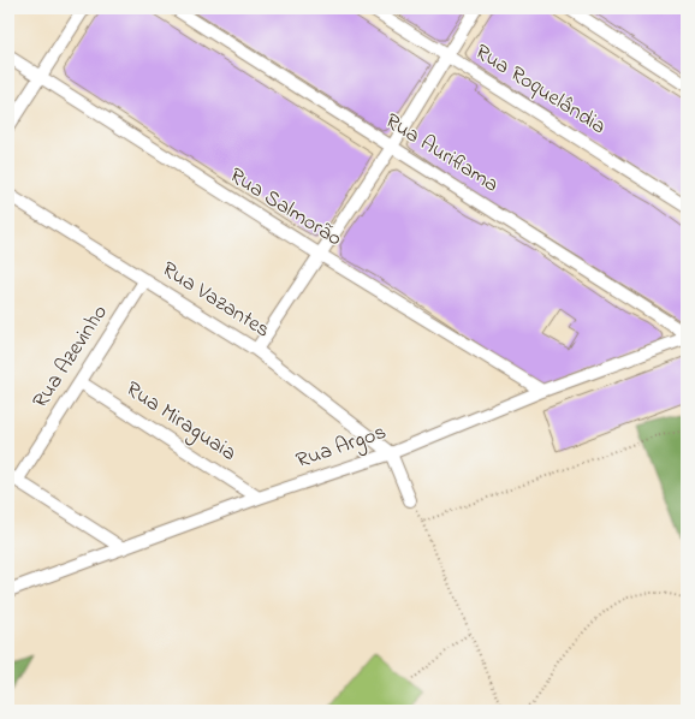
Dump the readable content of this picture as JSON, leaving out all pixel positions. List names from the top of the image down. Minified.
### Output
{"streets":{"street":["Rua Roquelândia","Rua Auriflama","Rua Salmorão","Rua Vazantes","Rua Azevinho","Rua Miraguaia","Rua Argos"]},"crossings":[["Rua Salmorão","Rua Argos"],["Rua Vazantes","Rua Azevinho"],["Rua Vazantes","Rua Argos"],["Rua Azevinho","Rua Miraguaia"],["Rua Miraguaia","Rua Argos"]]}
